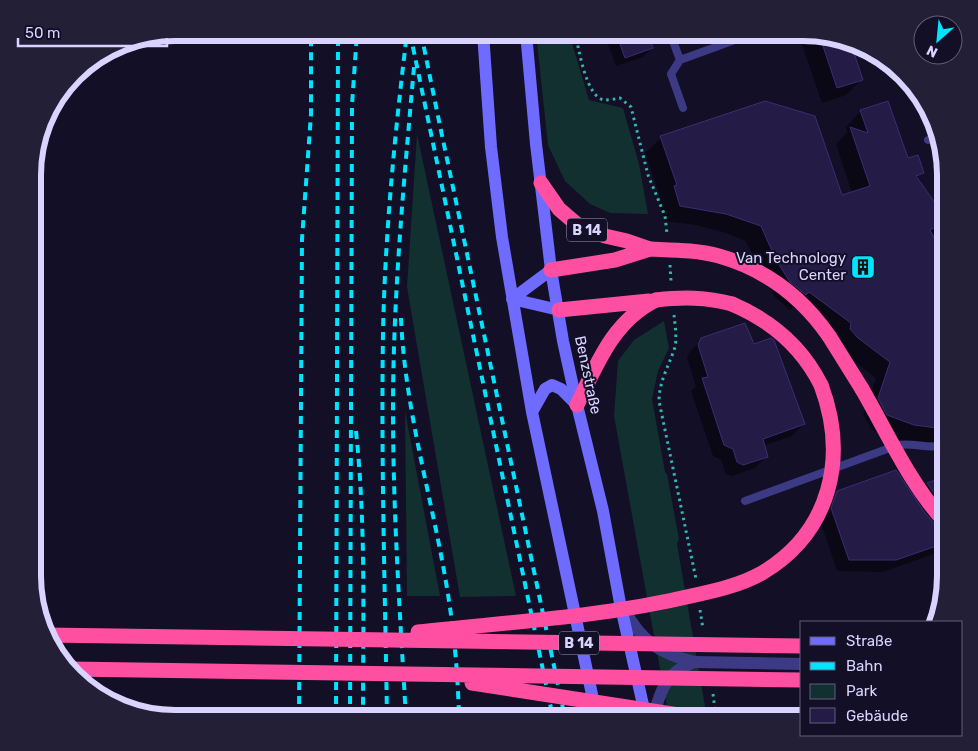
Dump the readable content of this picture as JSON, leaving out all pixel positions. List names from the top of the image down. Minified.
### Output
{"streets":{"highway":["B 14"],"main road":["Benzstraße"]},"crossings":[["B 14","Benzstraße"]],"places":{"building":["Van Technology Center"]},"legend":["Straße","Bahn","Park","Gebäude"],"scale_bar":"50 m","north":"bottom left"}
